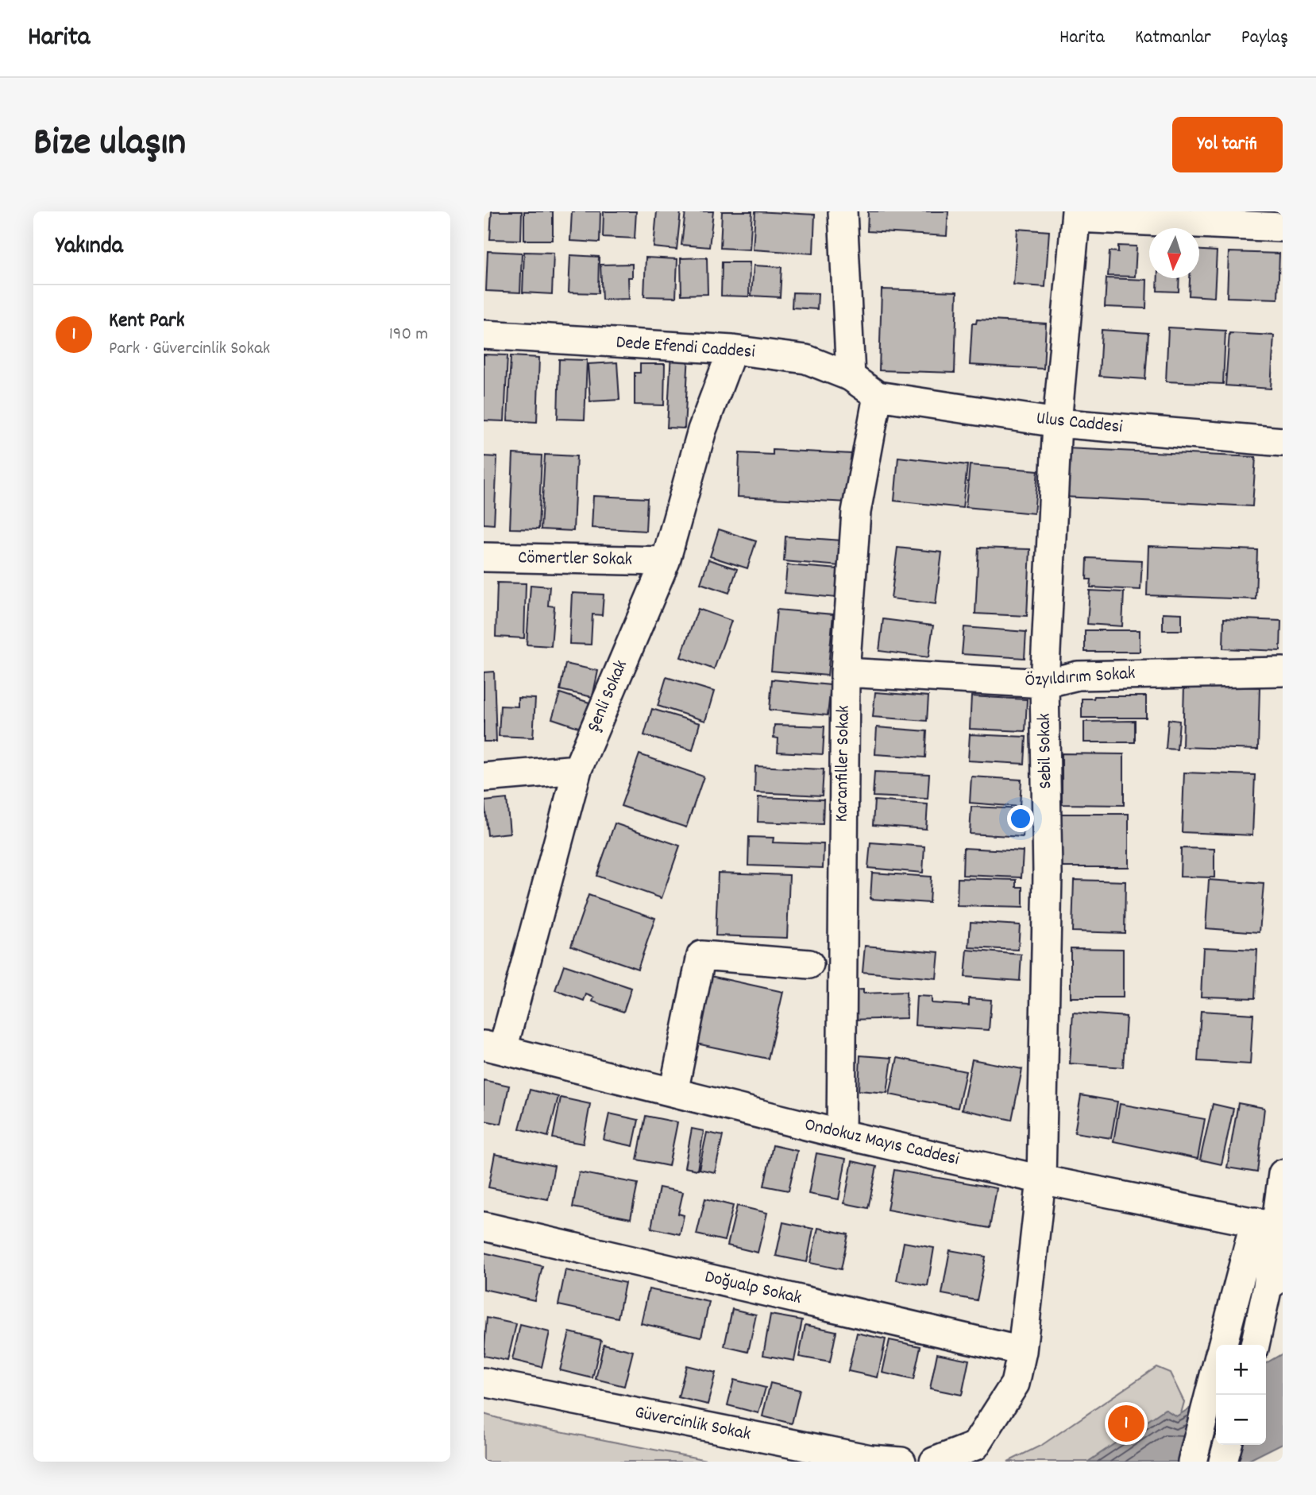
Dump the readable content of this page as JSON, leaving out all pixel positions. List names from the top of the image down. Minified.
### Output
{"streets":{"street":["Dede Efendi Caddesi","Ulus Caddesi","Cömertler Sokak","Özyıldırım Sokak","Şenli Sokak","Sebil Sokak","Karanfiller Sokak","Ondokuz Mayıs Caddesi","Doğualp Sokak","Güvercinlik Sokak"]},"crossings":[["Dede Efendi Caddesi","Ulus Caddesi"],["Dede Efendi Caddesi","Şenli Sokak"],["Dede Efendi Caddesi","Karanfiller Sokak"],["Ulus Caddesi","Sebil Sokak"],["Ulus Caddesi","Karanfiller Sokak"],["Cömertler Sokak","Şenli Sokak"],["Özyıldırım Sokak","Sebil Sokak"],["Özyıldırım Sokak","Karanfiller Sokak"],["Şenli Sokak","Ondokuz Mayıs Caddesi"],["Sebil Sokak","Ondokuz Mayıs Caddesi"],["Sebil Sokak","Doğualp Sokak"],["Karanfiller Sokak","Ondokuz Mayıs Caddesi"]],"north":"bottom","page":{"header":"Harita","nav":["Harita","Katmanlar","Paylaş"],"title":"Bize ulaşın","buttons":"Yol tarifi","heading":"Yakında","list":[{"mark":"1","name":"Kent Park","note":"Park · Güvercinlik Sokak","value":"190 m"}],"map_buttons":["+","−"],"pins":"1"}}
